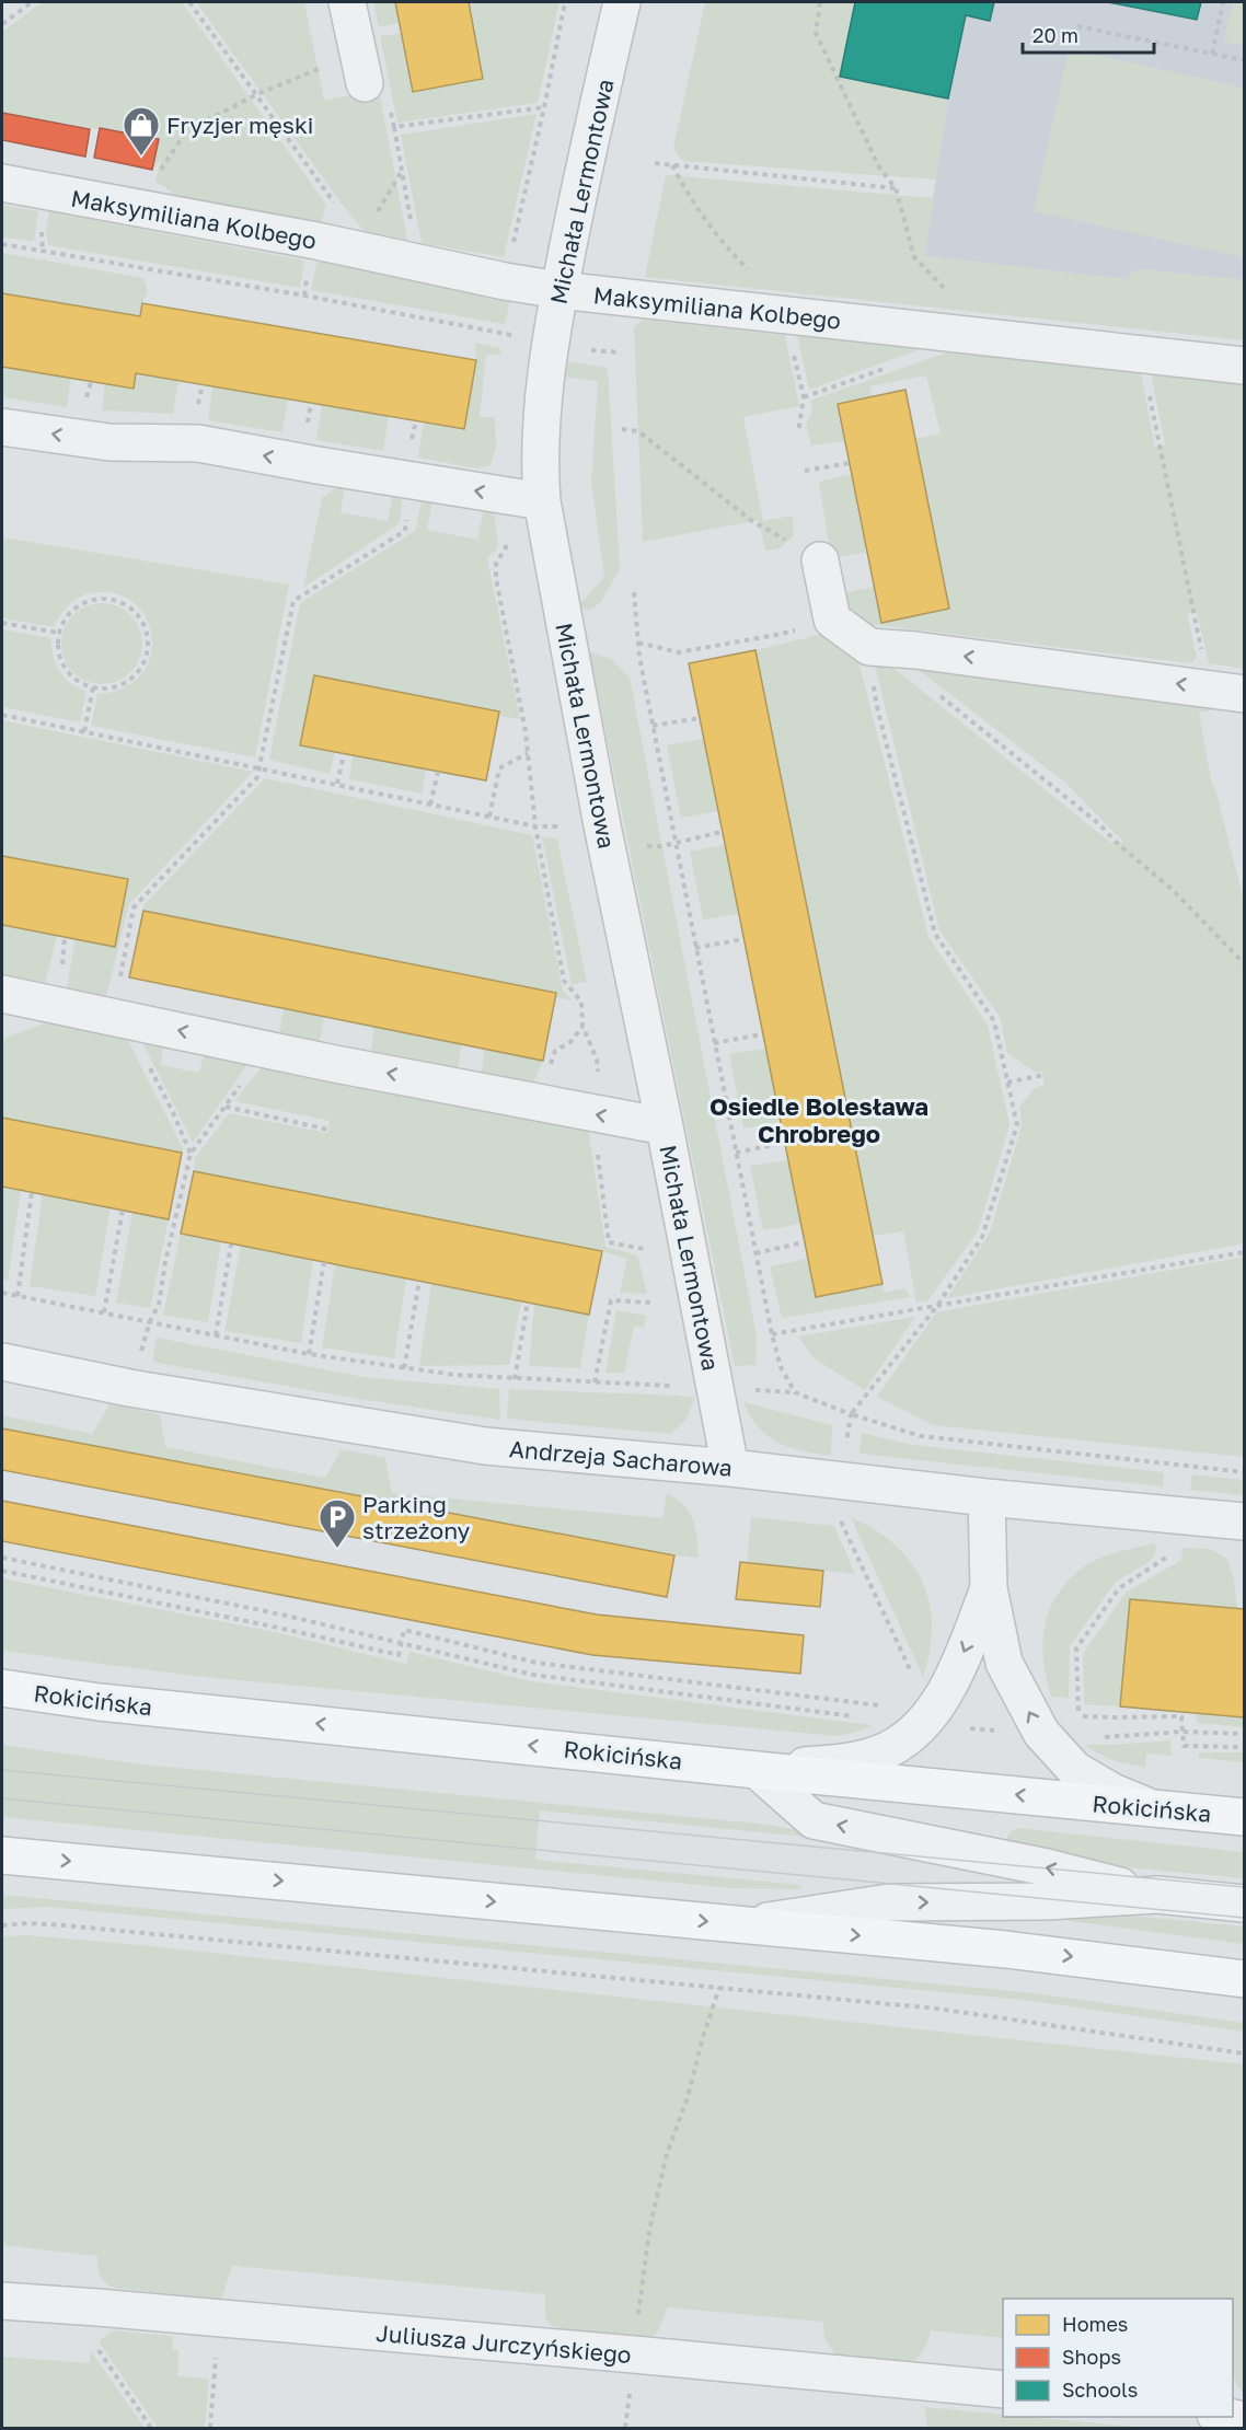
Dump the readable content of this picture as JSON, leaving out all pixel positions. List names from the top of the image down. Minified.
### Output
{"streets":{"main road":["Rokicińska"],"street":["Michała Lermontowa","Maksymiliana Kolbego","Andrzeja Sacharowa","Juliusza Jurczyńskiego"]},"crossings":[["Michała Lermontowa","Maksymiliana Kolbego"],["Michała Lermontowa","Andrzeja Sacharowa"]],"districts":["Osiedle Bolesława Chrobrego"],"places":{"shop":["Fryzjer męski"],"parking":["Parking strzeżony"]},"legend":["Homes","Shops","Schools"],"scale_bar":"20 m"}
